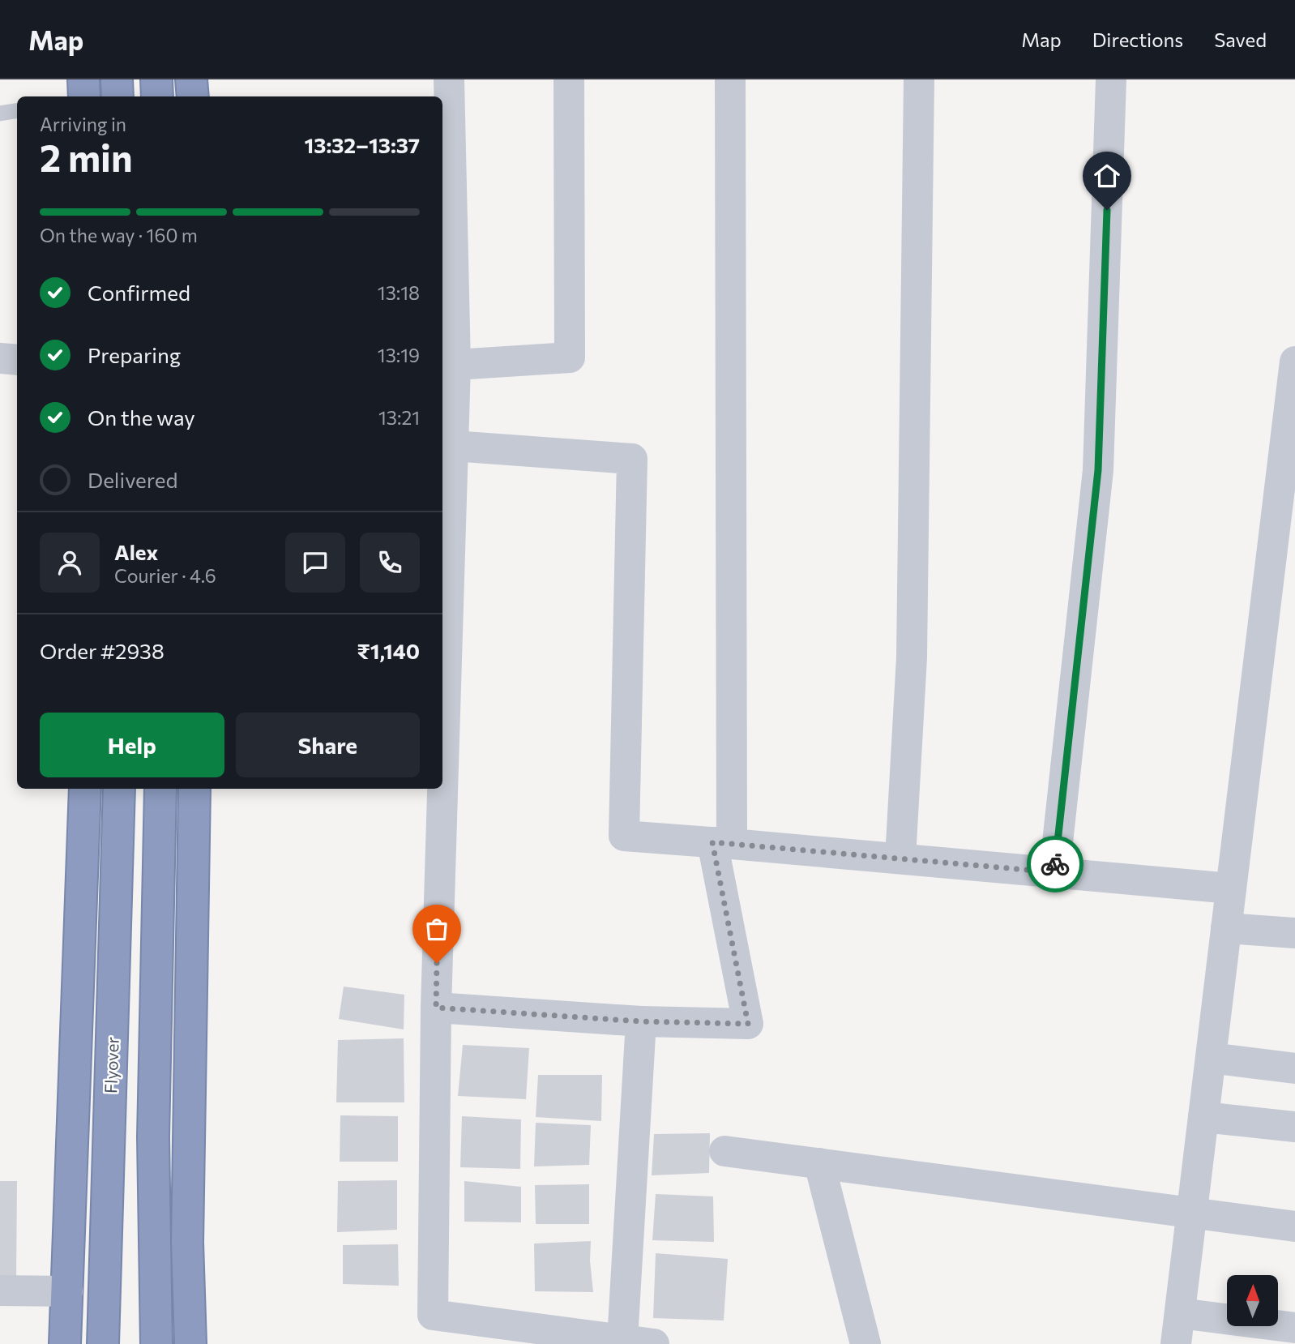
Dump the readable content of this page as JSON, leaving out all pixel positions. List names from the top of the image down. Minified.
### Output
{"streets":{"highway":["Flyover"]},"north":"top","page":{"header":"Map","nav":["Map","Directions","Saved"],"heading":["2 min","Arriving in","13:32–13:37"],"panel":["Alex","Courier · 4.6","Order #2938","₹1,140"],"bar":"On the way · 160 m","list":[["Confirmed","13:18"],["Preparing","13:19"],["On the way","13:21"],"Delivered"],"buttons":["Help","Share"]}}
